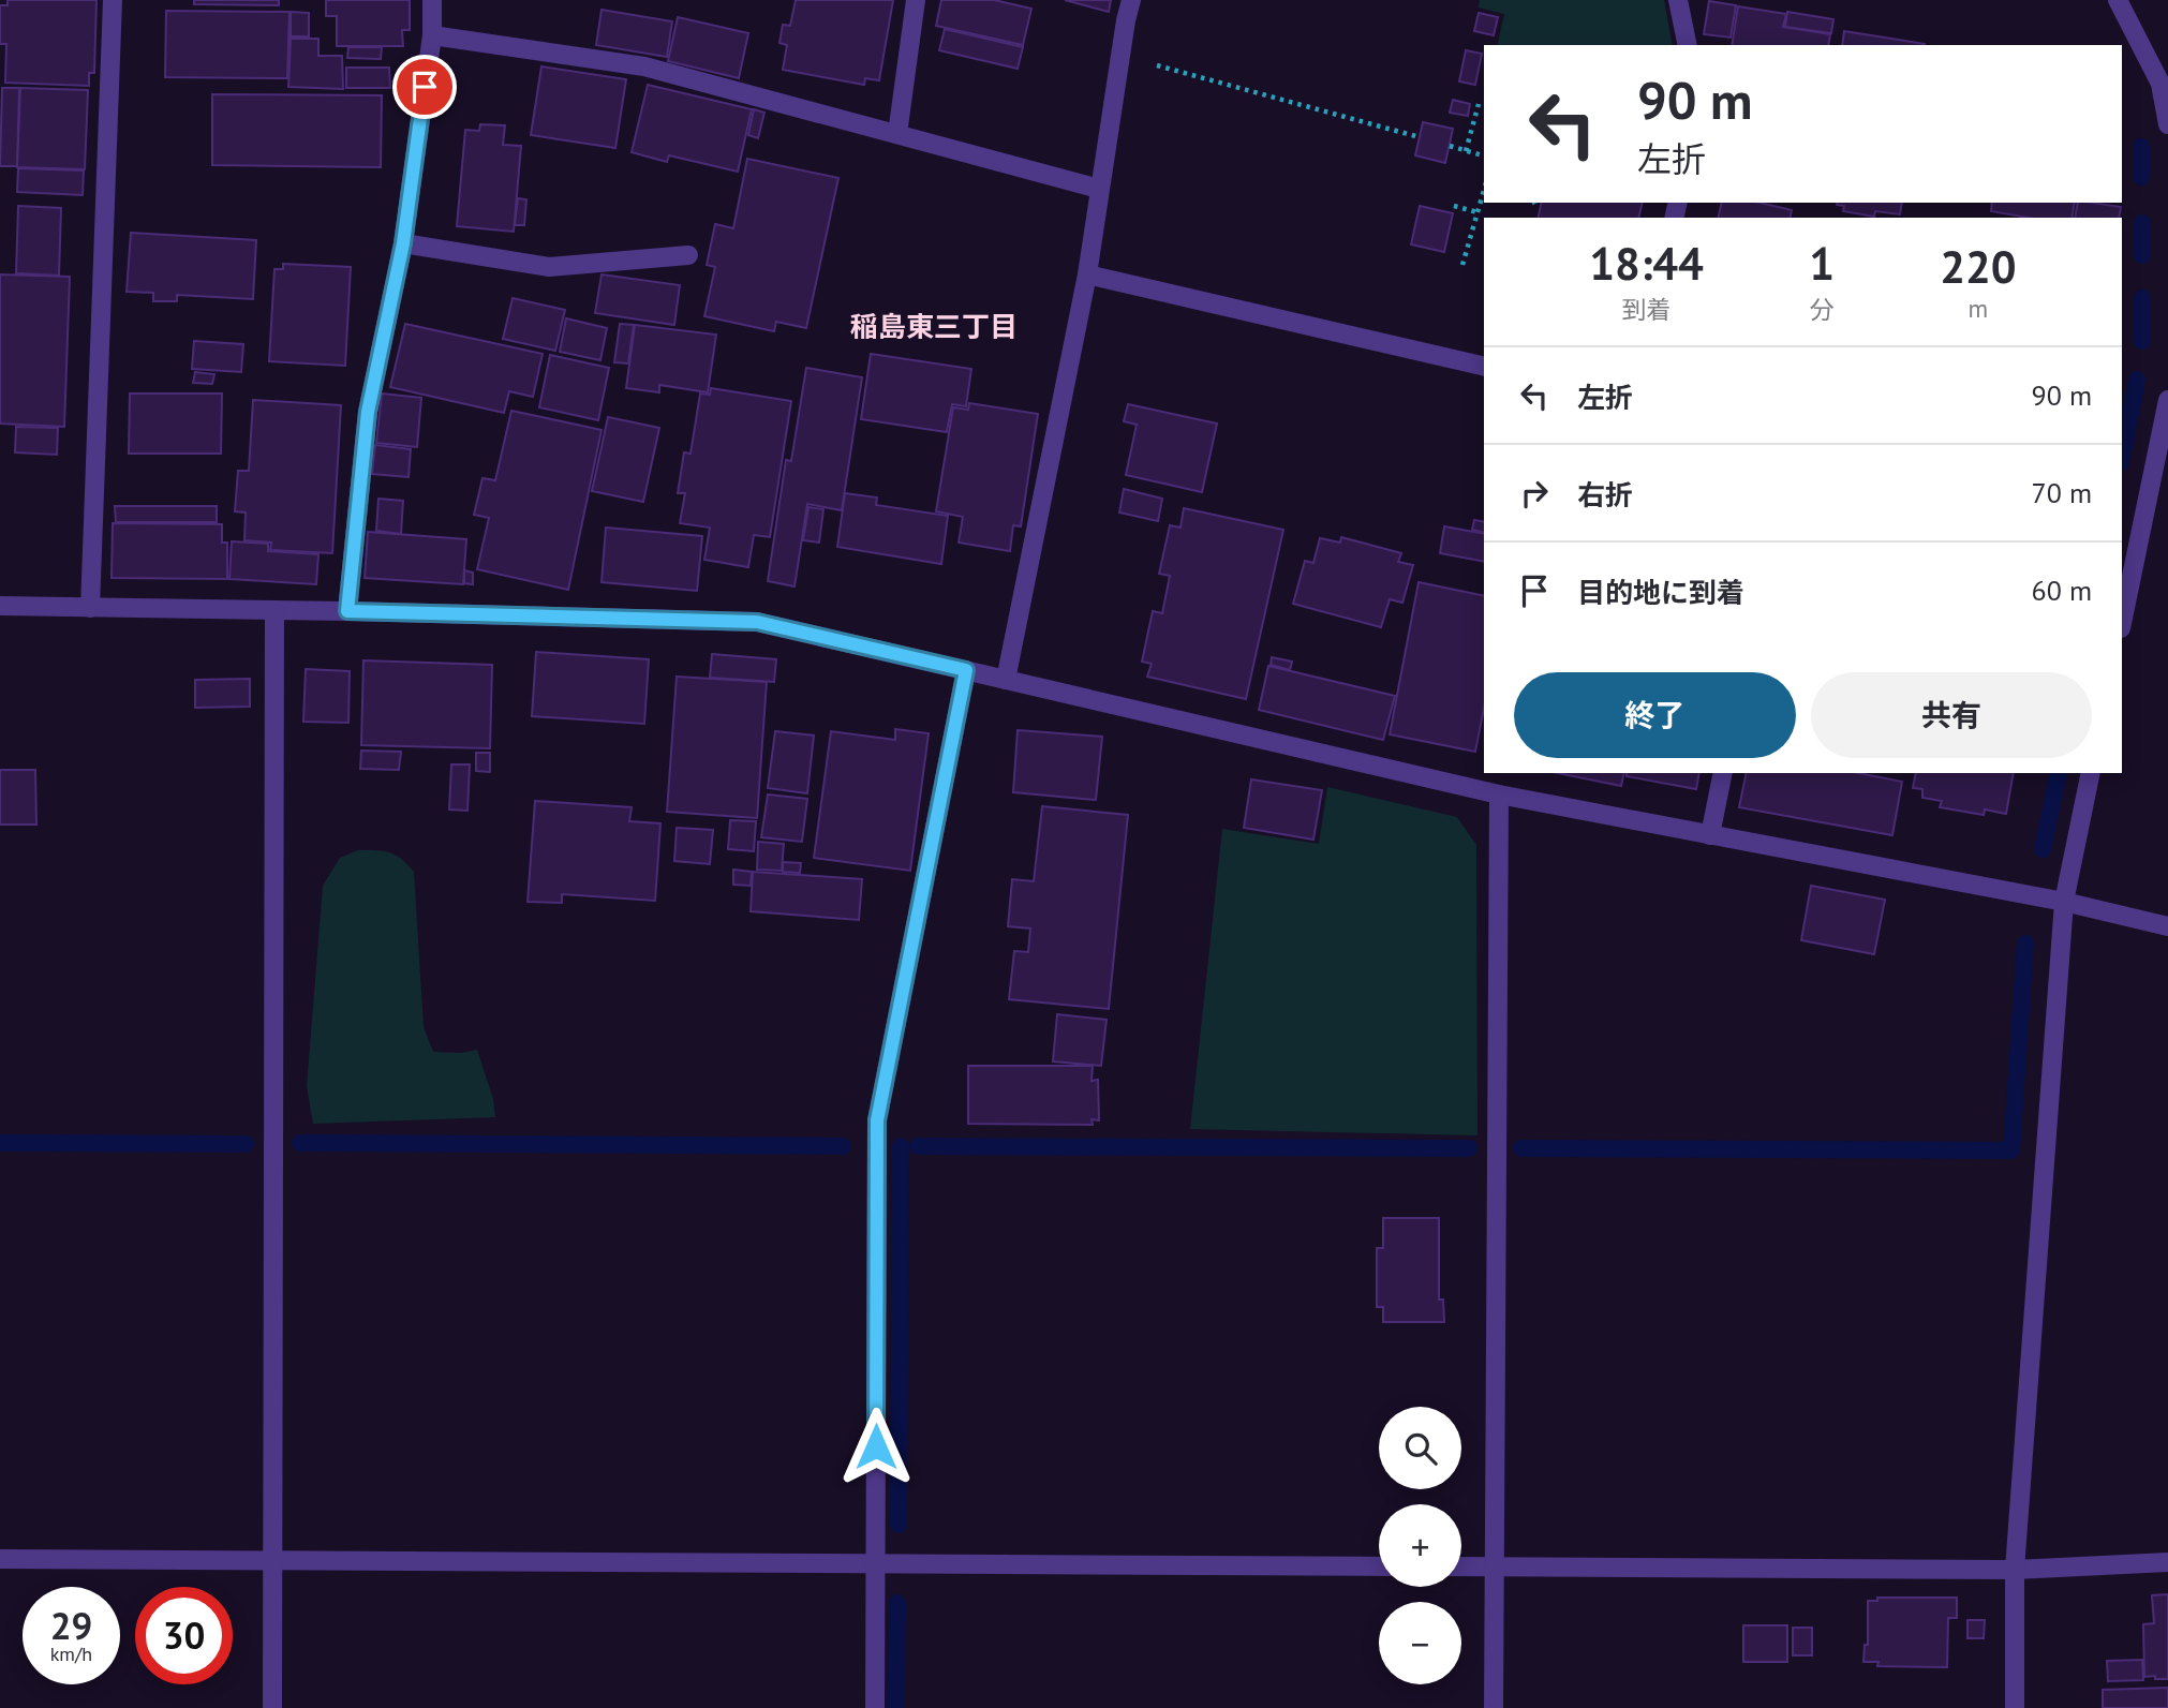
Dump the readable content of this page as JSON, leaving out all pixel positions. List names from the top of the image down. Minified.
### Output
{"districts":["稲島東三丁目"],"page":{"turn":["90 m","左折"],"eta":["18:44","到着","1","分","220","m"],"list":[{"name":"左折","value":"90 m"},{"name":"右折","value":"70 m"},{"name":"目的地に到着","value":"60 m"}],"buttons":["終了","共有"],"map_buttons":["+","−"],"speed":"29 km/h","limit":"30"}}
